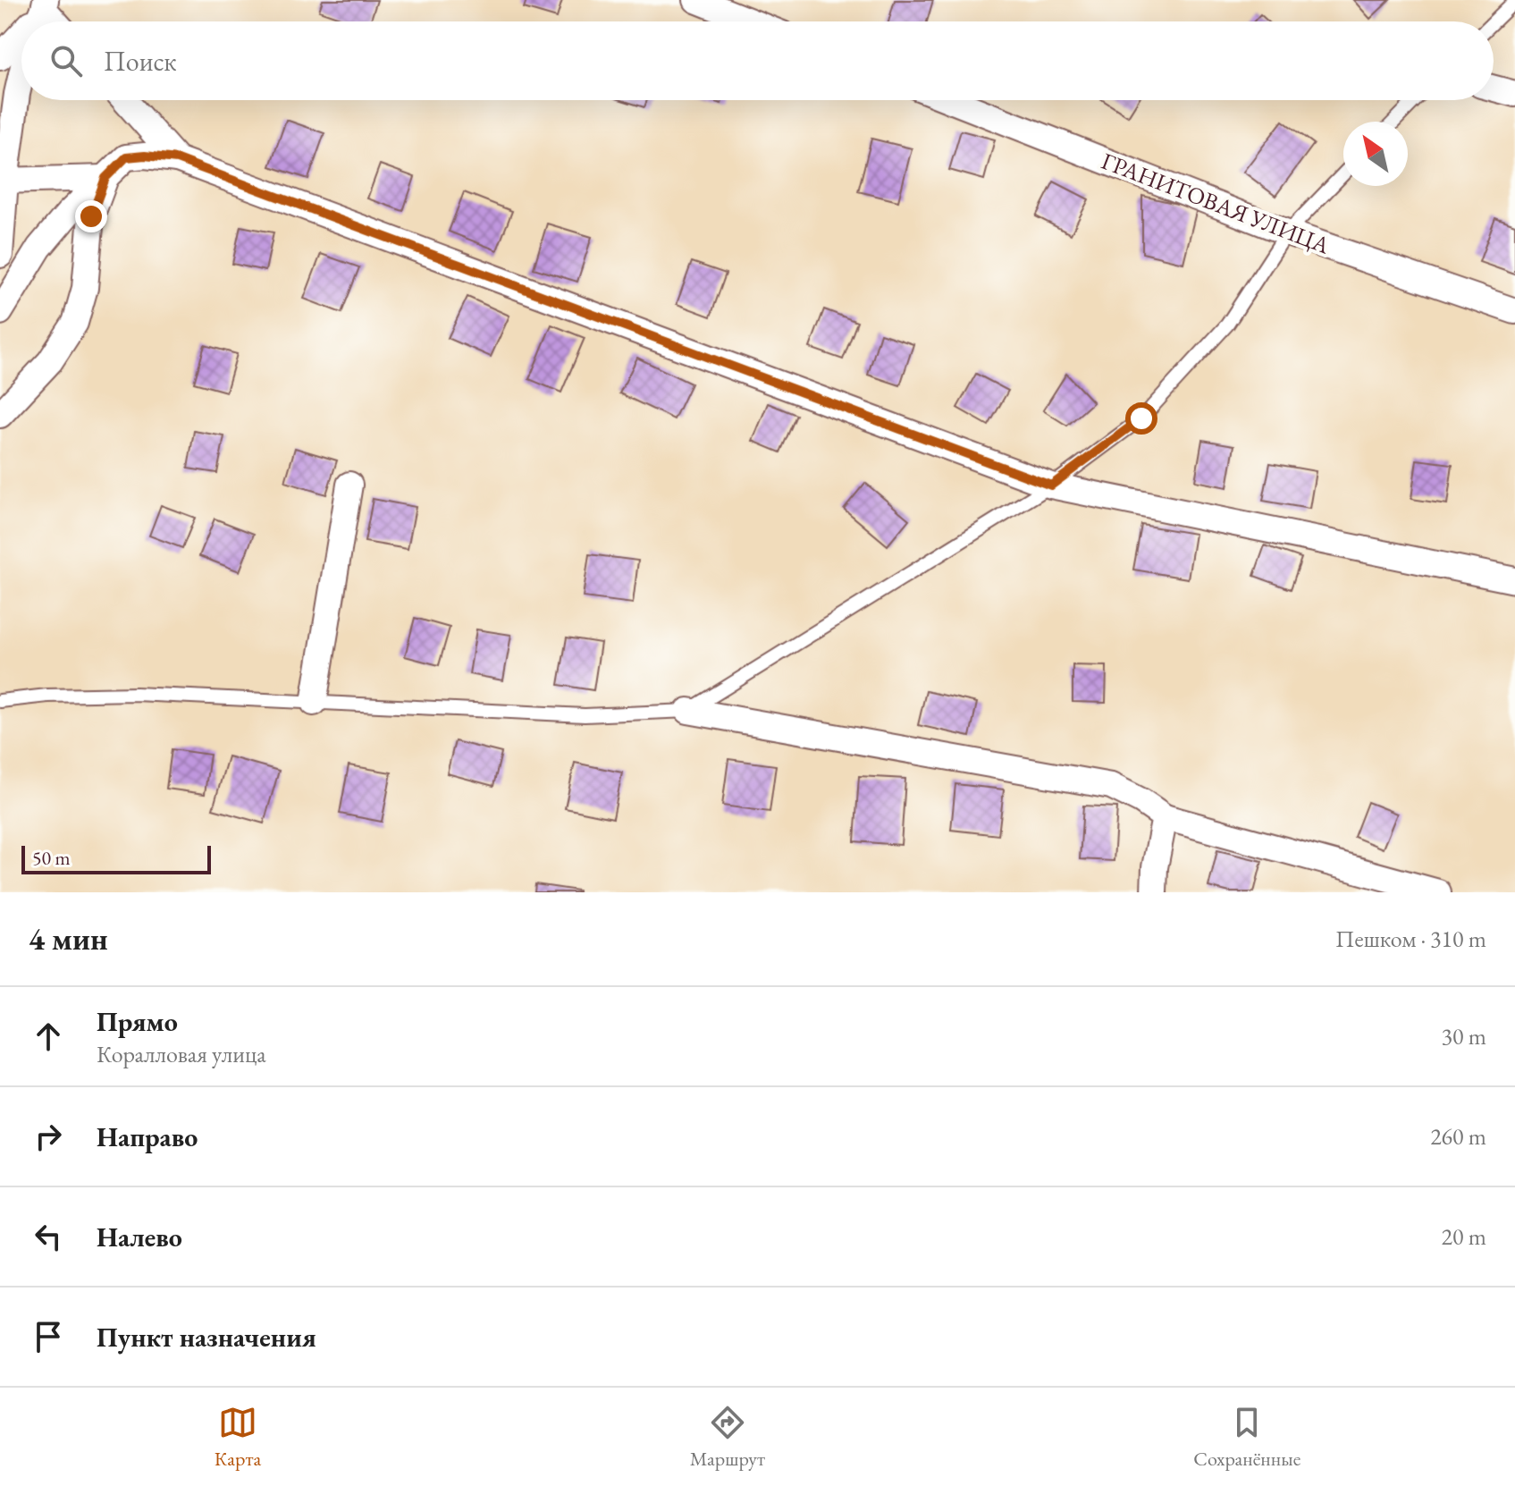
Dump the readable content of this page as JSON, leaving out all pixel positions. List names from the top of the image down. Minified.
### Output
{"streets":{"street":["ГРАНИТОВАЯ УЛИЦА"]},"scale_bar":"50 m","north":"top left","page":{"search":"Поиск","scale":"50 m","heading":["4 мин","Пешком · 310 m"],"list":[["Прямо","Коралловая улица","30 m"],["Направо","260 m"],["Налево","20 m"],"Пункт назначения"],"nav":["Карта","Маршрут","Сохранённые"]}}
